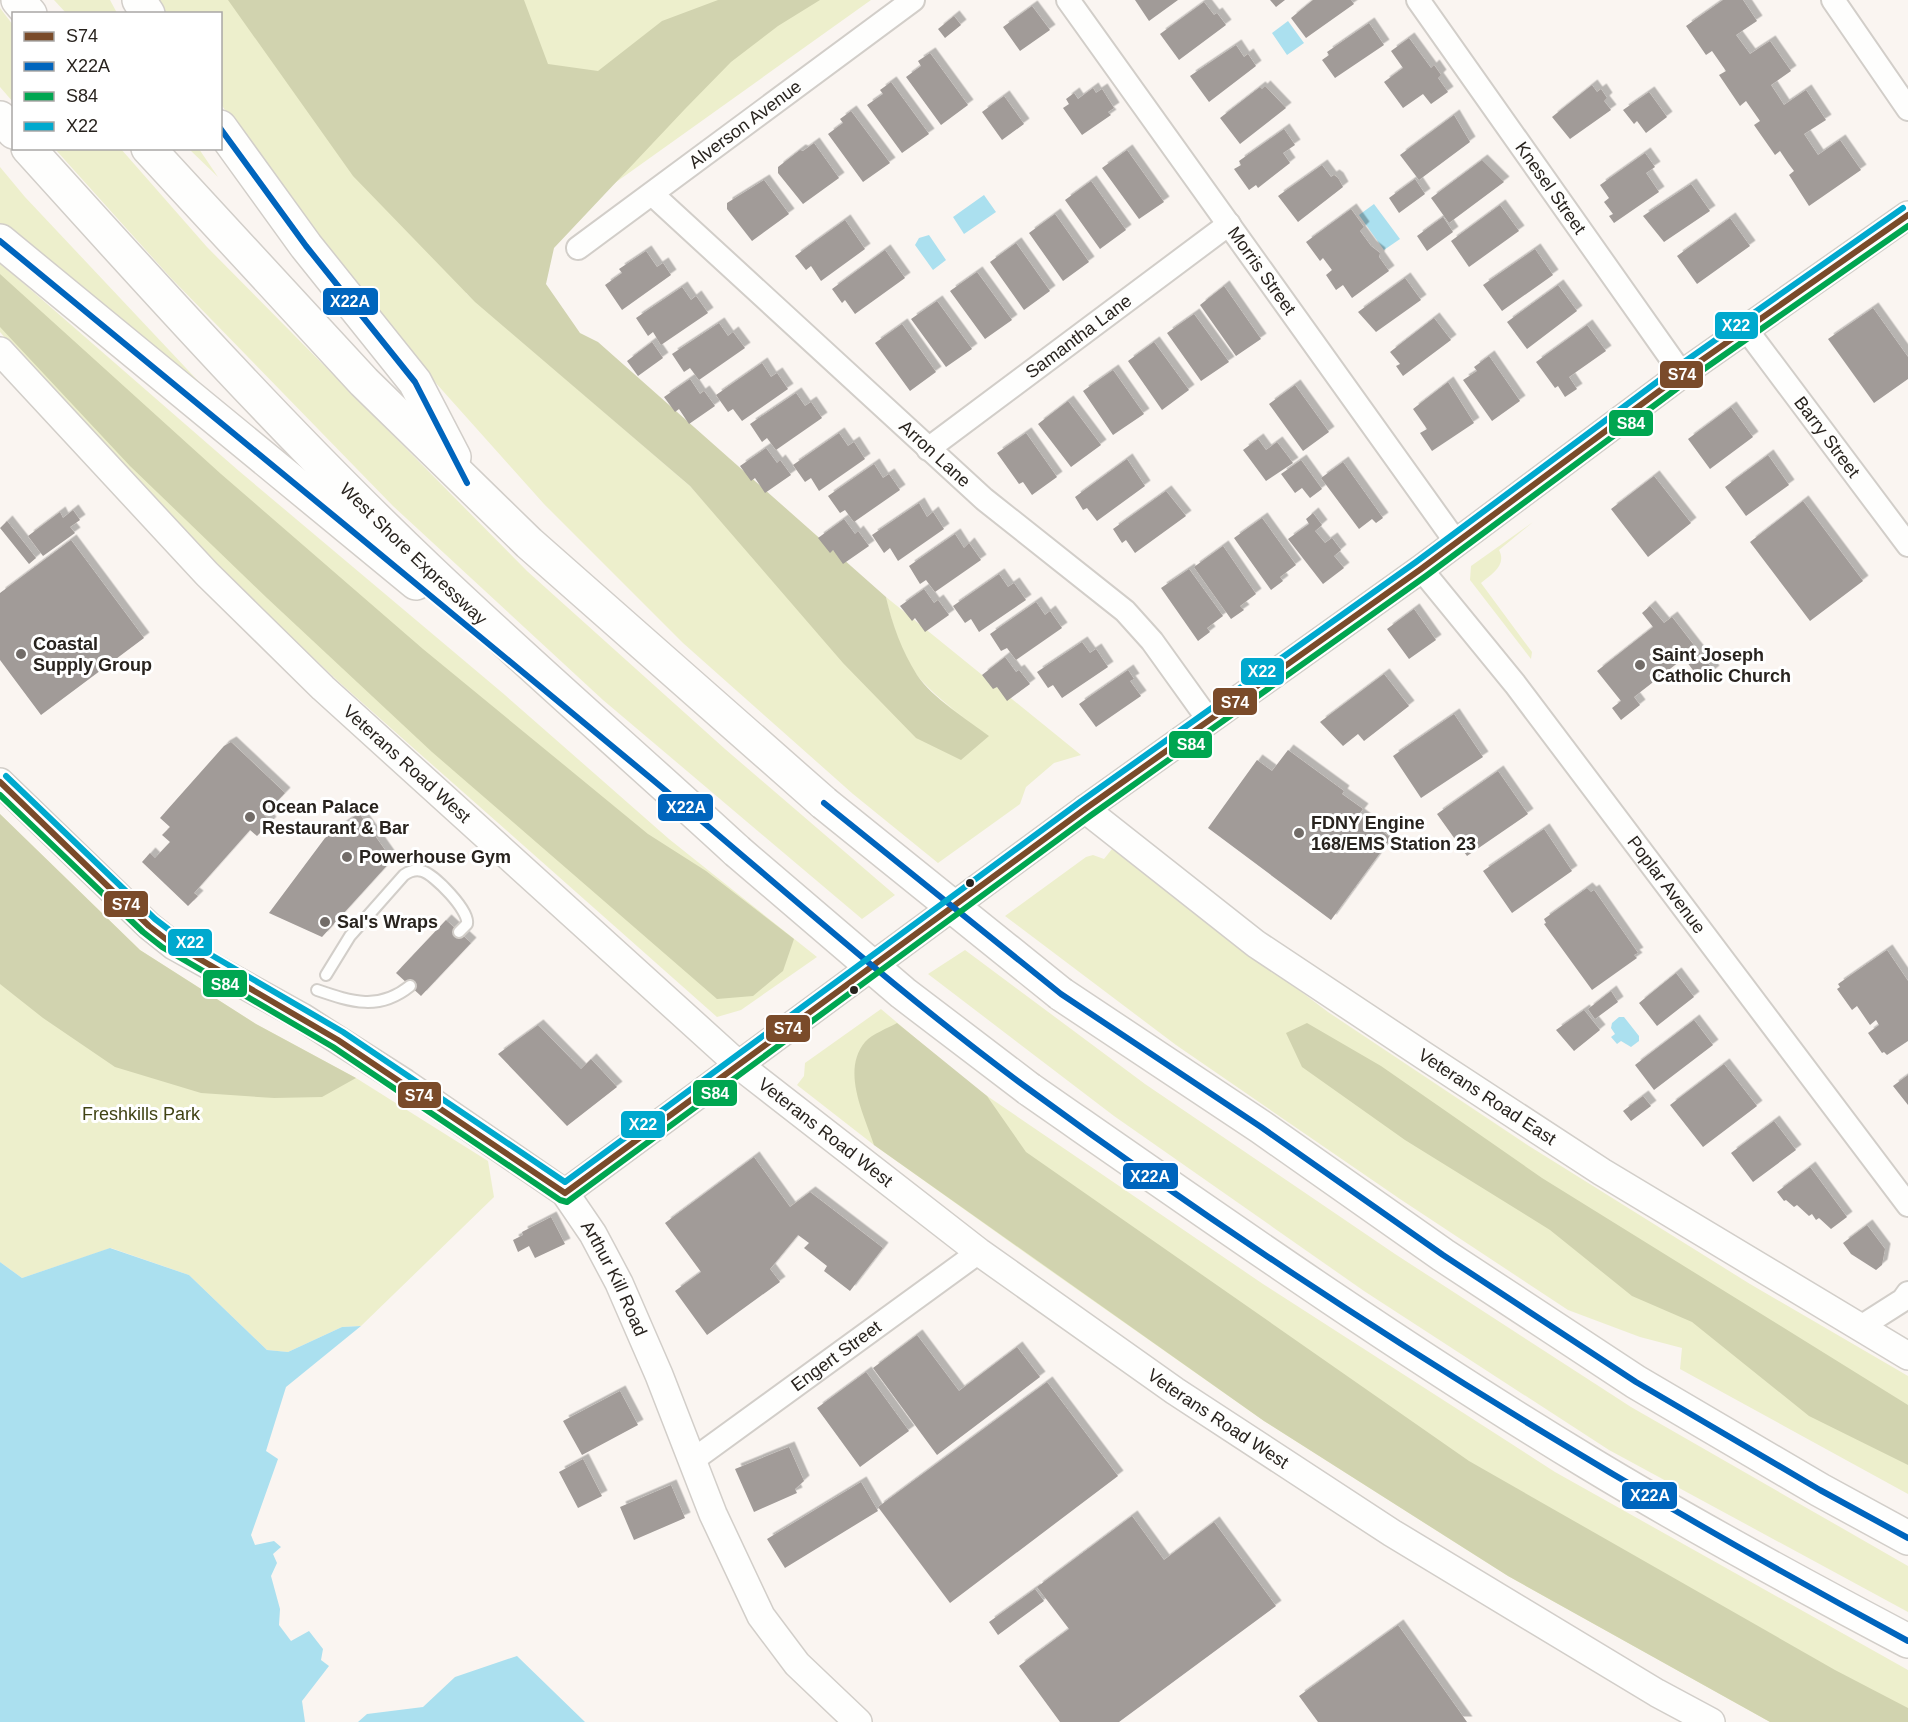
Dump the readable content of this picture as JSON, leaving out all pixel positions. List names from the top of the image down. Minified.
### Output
{"streets":{"highway":["West Shore Expressway"],"street":["Alverson Avenue","Knesel Street","Morris Street","Samantha Lane","Barry Street","Arron Lane","Veterans Road West","Poplar Avenue","Veterans Road East","Arthur Kill Road","Engert Street"]},"crossings":[["Alverson Avenue","Arron Lane"],["Morris Street","Samantha Lane"],["Samantha Lane","Arron Lane"],["Veterans Road West","Engert Street"],["Arthur Kill Road","Engert Street"]],"parks":["Freshkills Park"],"places":["Coastal Supply Group","Saint Joseph Catholic Church","Ocean Palace Restaurant & Bar","FDNY Engine 168/EMS Station 23","Powerhouse Gym","Sal's Wraps"],"lines":["transit line X22A","transit line X22","transit line S74","transit line S84"],"legend":["S74","X22A","S84","X22"]}
